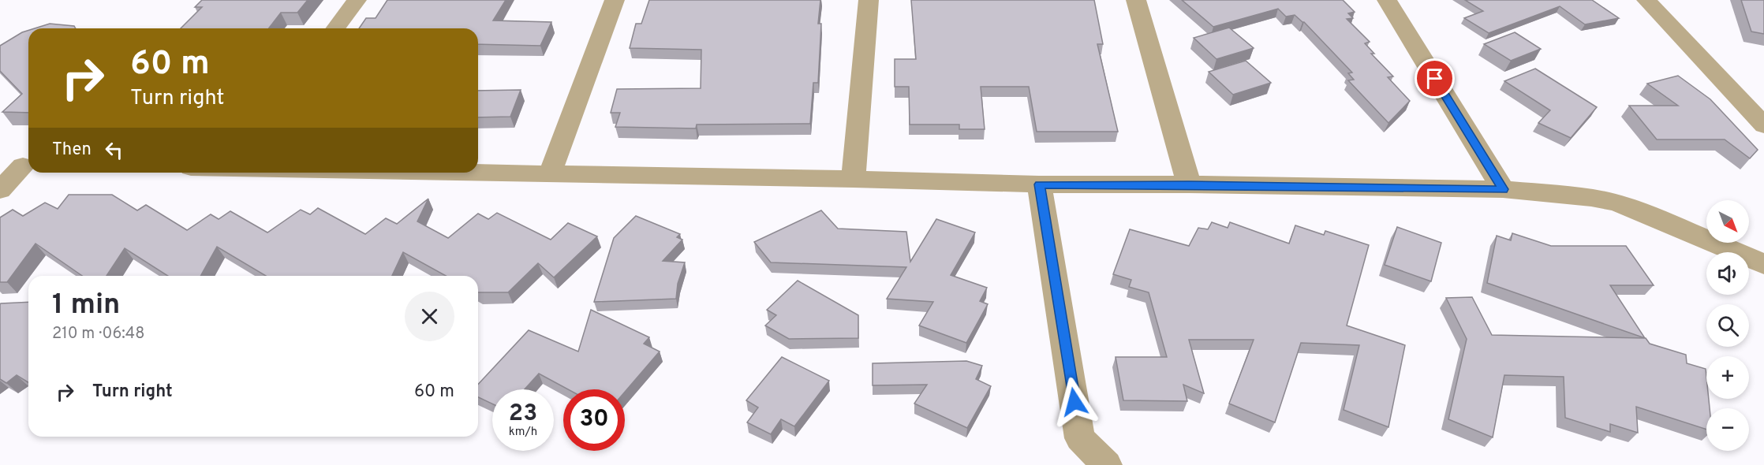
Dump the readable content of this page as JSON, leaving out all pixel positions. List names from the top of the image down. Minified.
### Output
{"north":"bottom right","page":{"turn":["60 m","Turn right"],"then":"Then","map_buttons":["+","−"],"heading":["1 min","210 m · 06:48"],"list":[{"name":"Turn right","value":"60 m"}],"speed":"23 km/h","limit":"30"}}
